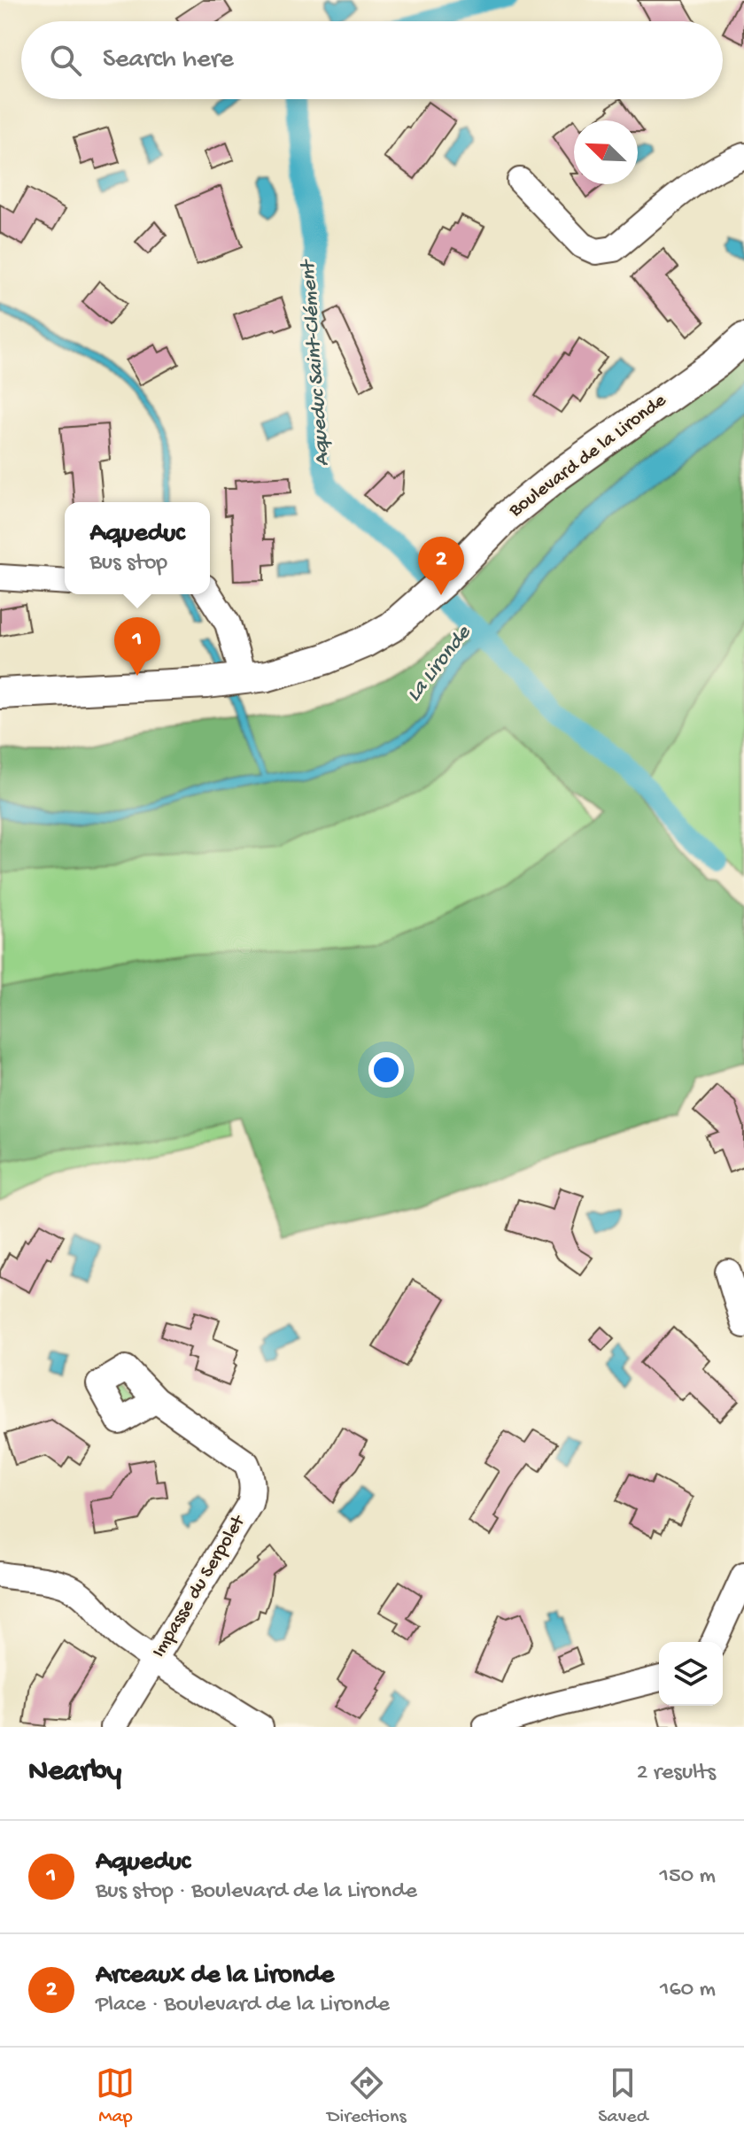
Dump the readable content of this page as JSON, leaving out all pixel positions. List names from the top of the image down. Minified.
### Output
{"streets":{"street":["Boulevard de la Lironde","Impasse du Serpolet"]},"water":["Aqueduc Saint-Clément","La Lironde"],"north":"top left","page":{"search":"Search here","popup":["Aqueduc","Bus stop"],"pins":["2","1"],"heading":["Nearby","2 results"],"list":[{"mark":"1","name":"Aqueduc","note":"Bus stop · Boulevard de la Lironde","value":"150 m"},{"mark":"2","name":"Arceaux de la Lironde","note":"Place · Boulevard de la Lironde","value":"160 m"}],"nav":["Map","Directions","Saved"]}}
